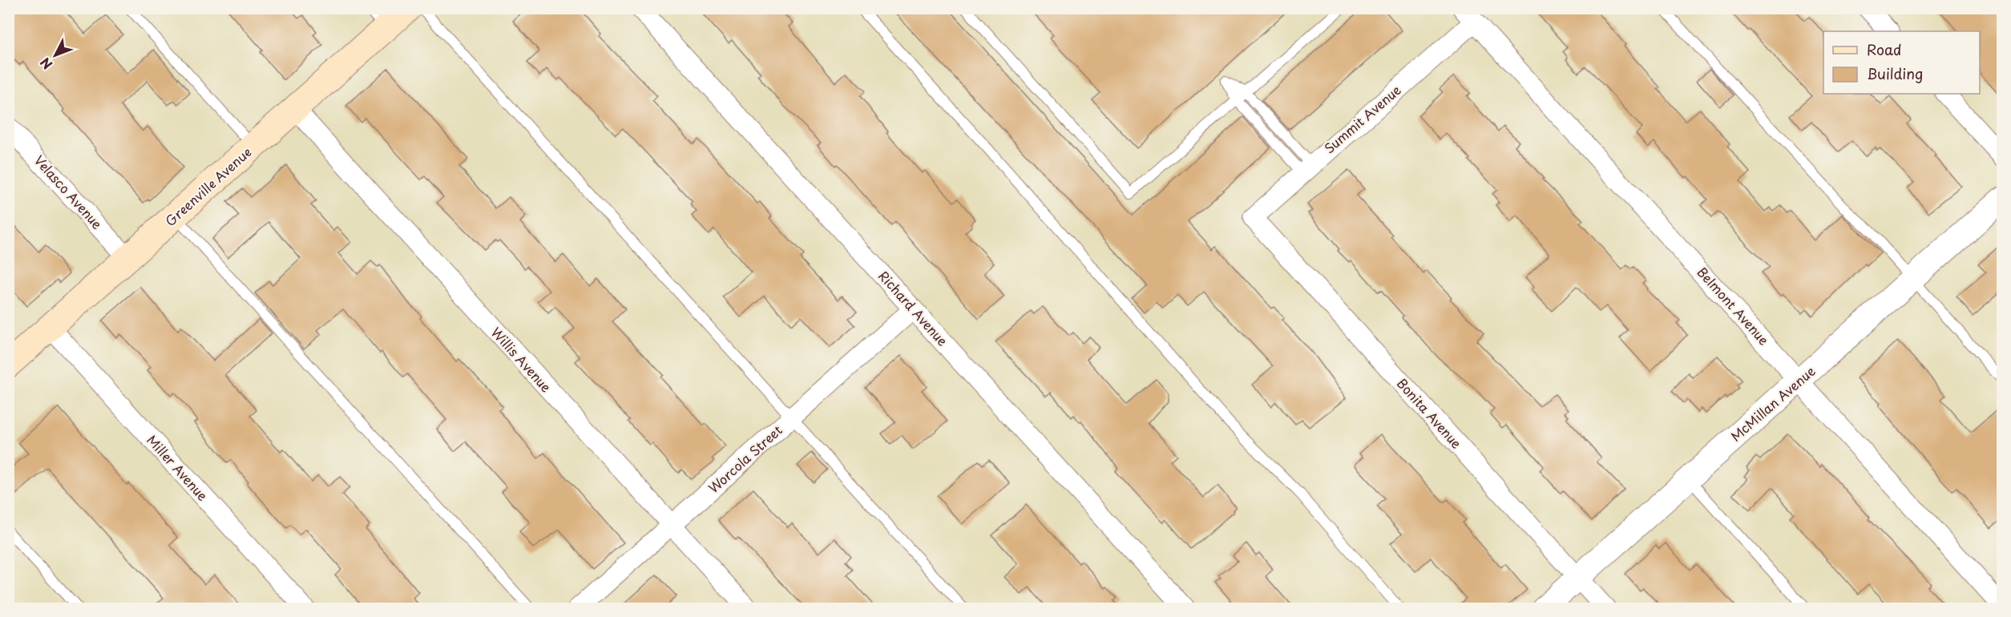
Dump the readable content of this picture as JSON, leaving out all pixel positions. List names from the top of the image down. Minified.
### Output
{"streets":{"main road":["Greenville Avenue"],"street":["Summit Avenue","Velasco Avenue","Belmont Avenue","Richard Avenue","Willis Avenue","McMillan Avenue","Bonita Avenue","Worcola Street","Miller Avenue"]},"crossings":[["Summit Avenue","Belmont Avenue"],["Summit Avenue","Bonita Avenue"],["Greenville Avenue","Velasco Avenue"],["Greenville Avenue","Willis Avenue"],["Greenville Avenue","Miller Avenue"],["Belmont Avenue","McMillan Avenue"],["Richard Avenue","Worcola Street"],["Willis Avenue","Worcola Street"],["McMillan Avenue","Bonita Avenue"]],"legend":["Road","Building"],"north":"bottom left"}
